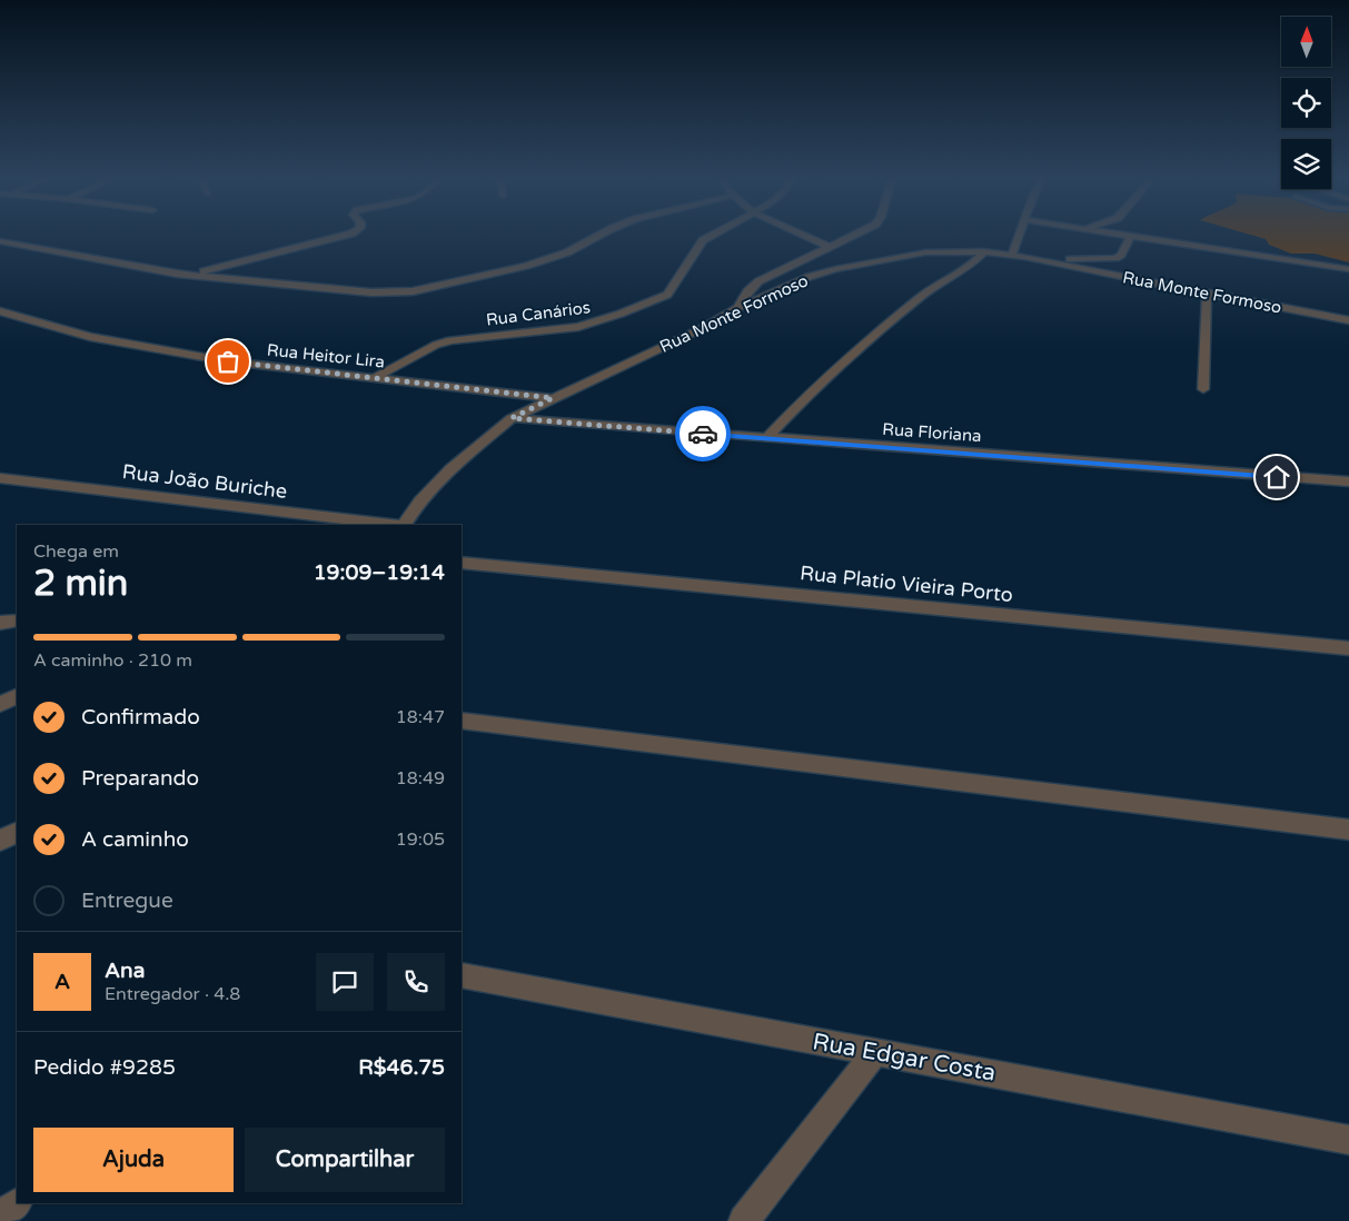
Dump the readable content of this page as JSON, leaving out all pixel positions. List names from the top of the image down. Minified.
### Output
{"streets":{"street":["Rua Monte Formoso","Rua Canários","Rua Heitor Lira","Rua Floriana","Rua João Buriche","Rua Platio Vieira Porto","Rua Edgar Costa"]},"crossings":[["Rua Monte Formoso","Rua Heitor Lira"],["Rua Monte Formoso","Rua Floriana"],["Rua Canários","Rua Heitor Lira"]],"north":"top","page":{"heading":["2 min","Chega em","19:09–19:14"],"panel":["Ana","Entregador · 4.8","Pedido #9285","R$46.75"],"bar":"A caminho · 210 m","list":[["Confirmado","18:47"],["Preparando","18:49"],["A caminho","19:05"],"Entregue"],"round":"A","buttons":["Ajuda","Compartilhar"]}}
